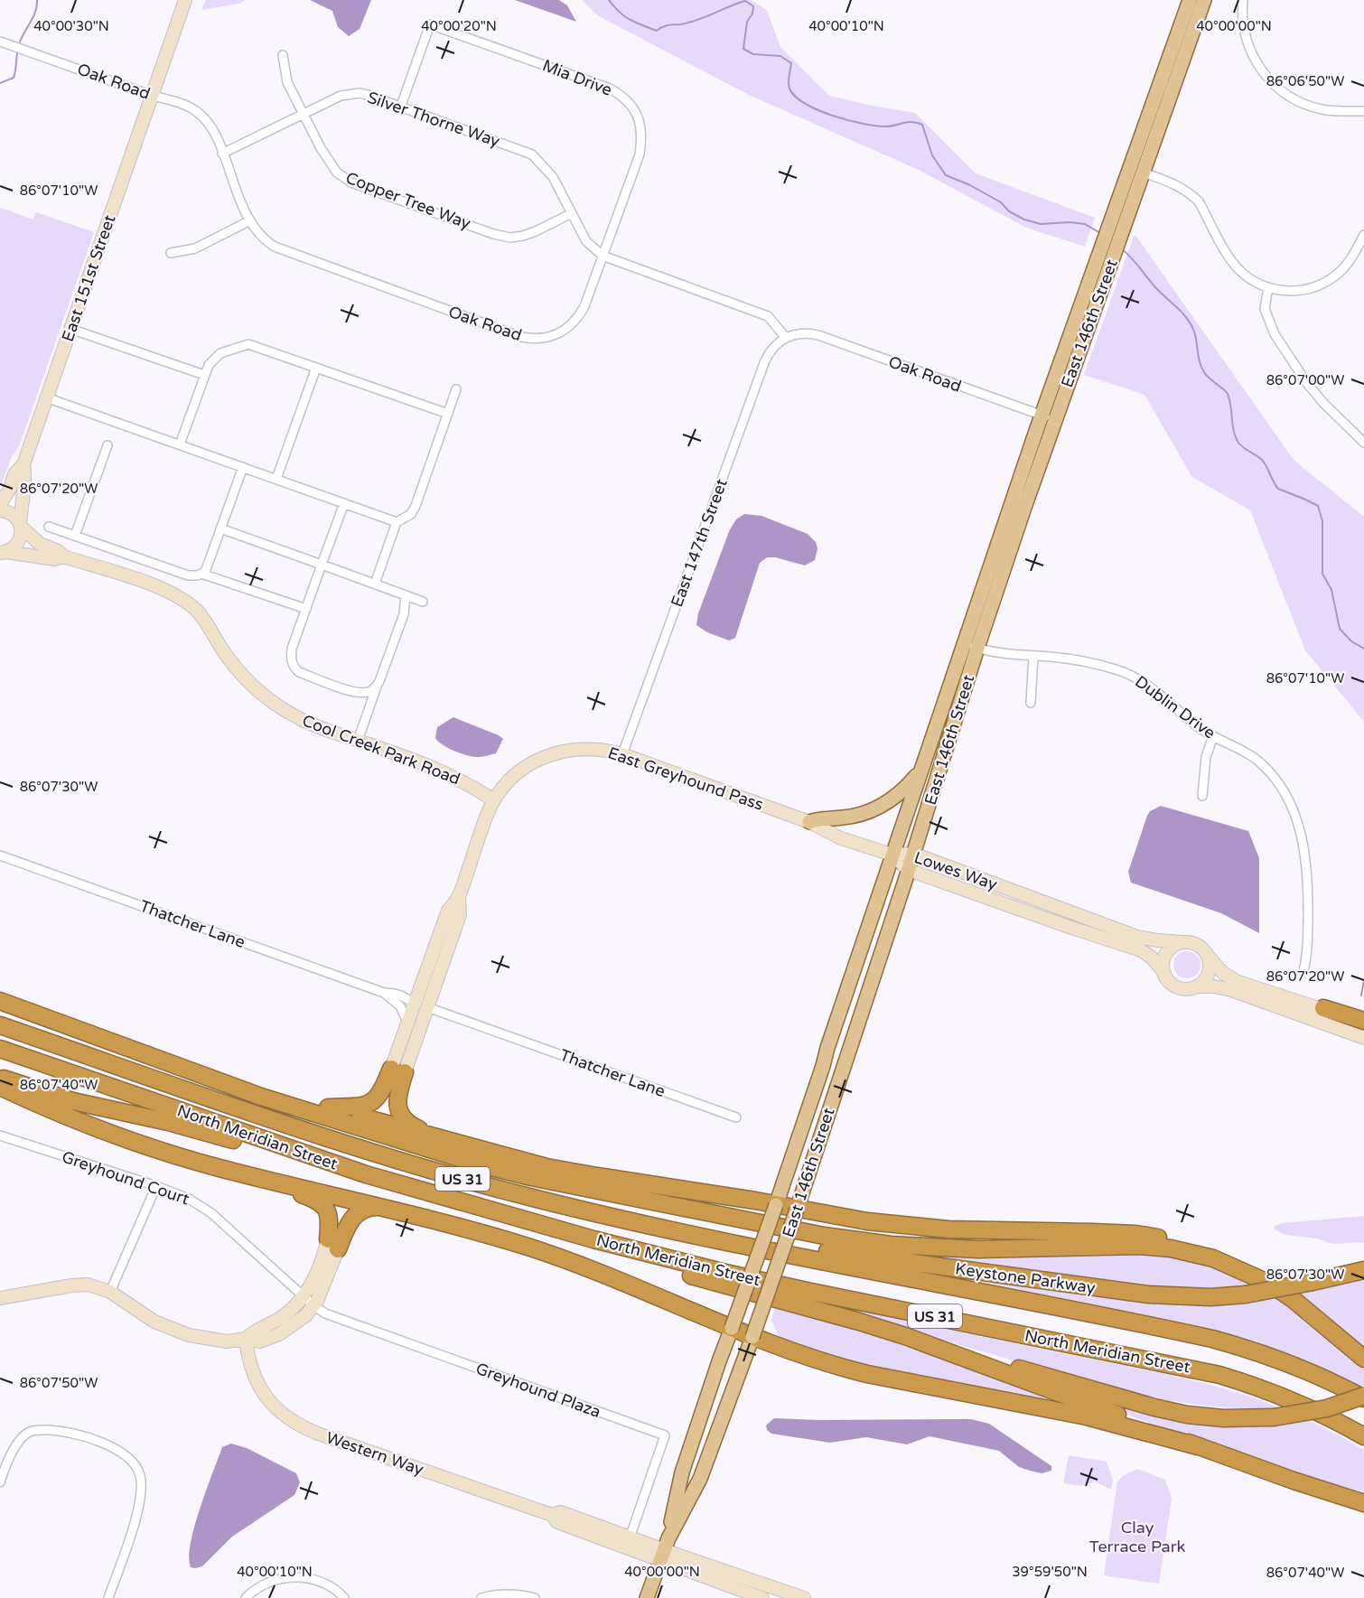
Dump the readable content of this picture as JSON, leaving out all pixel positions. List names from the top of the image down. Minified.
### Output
{"streets":{"highway":["North Meridian Street","US 31","Keystone Parkway"],"main road":["East 146th Street"],"street":["Mia Drive","Oak Road","Silver Thorne Way","Copper Tree Way","East 151st Street","East 147th Street","Dublin Drive","Cool Creek Park Road","East Greyhound Pass","Lowes Way","Thatcher Lane","Greyhound Court","Greyhound Plaza","Western Way"]},"crossings":[["Mia Drive","Oak Road"],["Mia Drive","Silver Thorne Way"],["Oak Road","Silver Thorne Way"],["Oak Road","East 151st Street"],["Oak Road","East 146th Street"],["Oak Road","East 147th Street"],["Silver Thorne Way","Copper Tree Way"],["East 151st Street","Cool Creek Park Road"],["East 146th Street","Dublin Drive"],["East 146th Street","East Greyhound Pass"],["East 146th Street","Lowes Way"],["East 146th Street","Western Way"],["East 147th Street","East Greyhound Pass"],["Cool Creek Park Road","East Greyhound Pass"],["East Greyhound Pass","Lowes Way"],["East Greyhound Pass","Thatcher Lane"],["North Meridian Street","Keystone Parkway"],["Greyhound Court","Greyhound Plaza"],["Greyhound Plaza","Western Way"]],"parks":["Clay Terrace Park"],"coordinates":["40°00'30\"N","40°00'20\"N","40°00'10\"N","40°00'00\"N","86°06'50\"W","86°07'10\"W","86°07'00\"W","86°07'20\"W","86°07'30\"W","86°07'40\"W","86°07'50\"W","39°59'50\"N"]}
